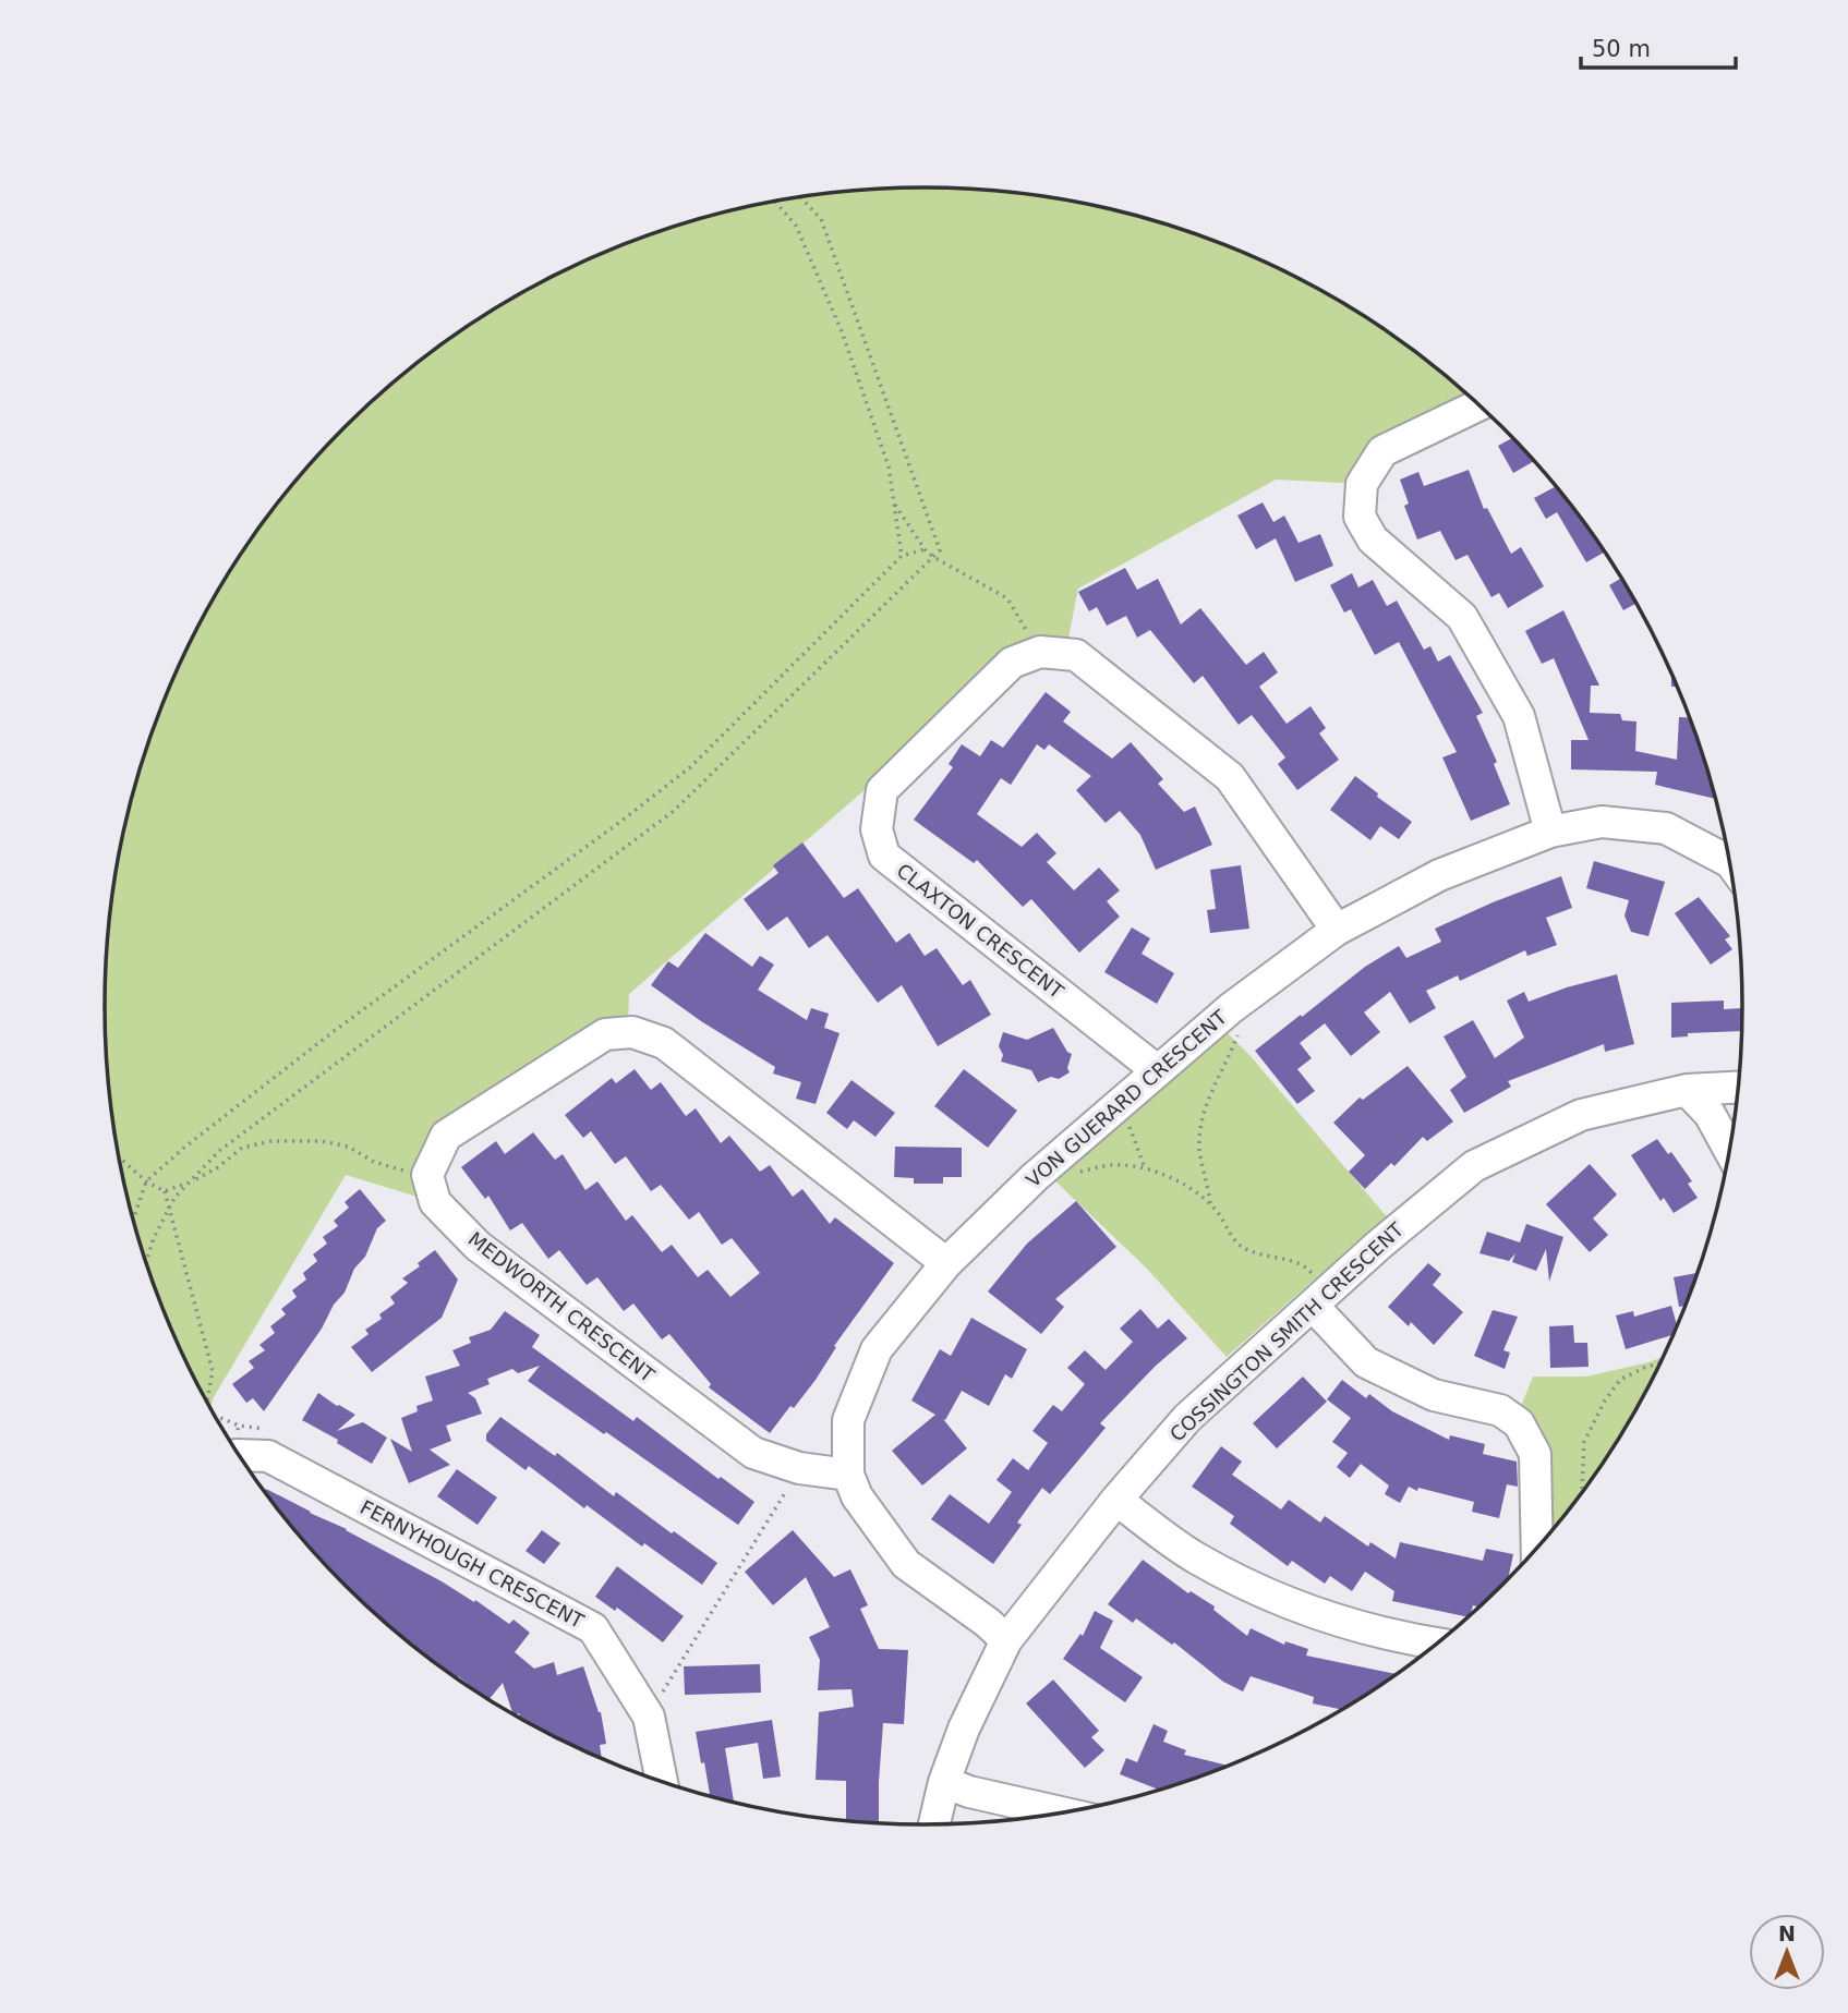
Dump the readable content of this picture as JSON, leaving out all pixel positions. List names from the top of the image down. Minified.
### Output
{"streets":{"street":["CLAXTON CRESCENT","VON GUERARD CRESCENT","MEDWORTH CRESCENT","COSSINGTON SMITH CRESCENT","FERNYHOUGH CRESCENT"]},"crossings":[["CLAXTON CRESCENT","VON GUERARD CRESCENT"],["VON GUERARD CRESCENT","MEDWORTH CRESCENT"],["VON GUERARD CRESCENT","COSSINGTON SMITH CRESCENT"]],"scale_bar":"50 m","north":"top"}
